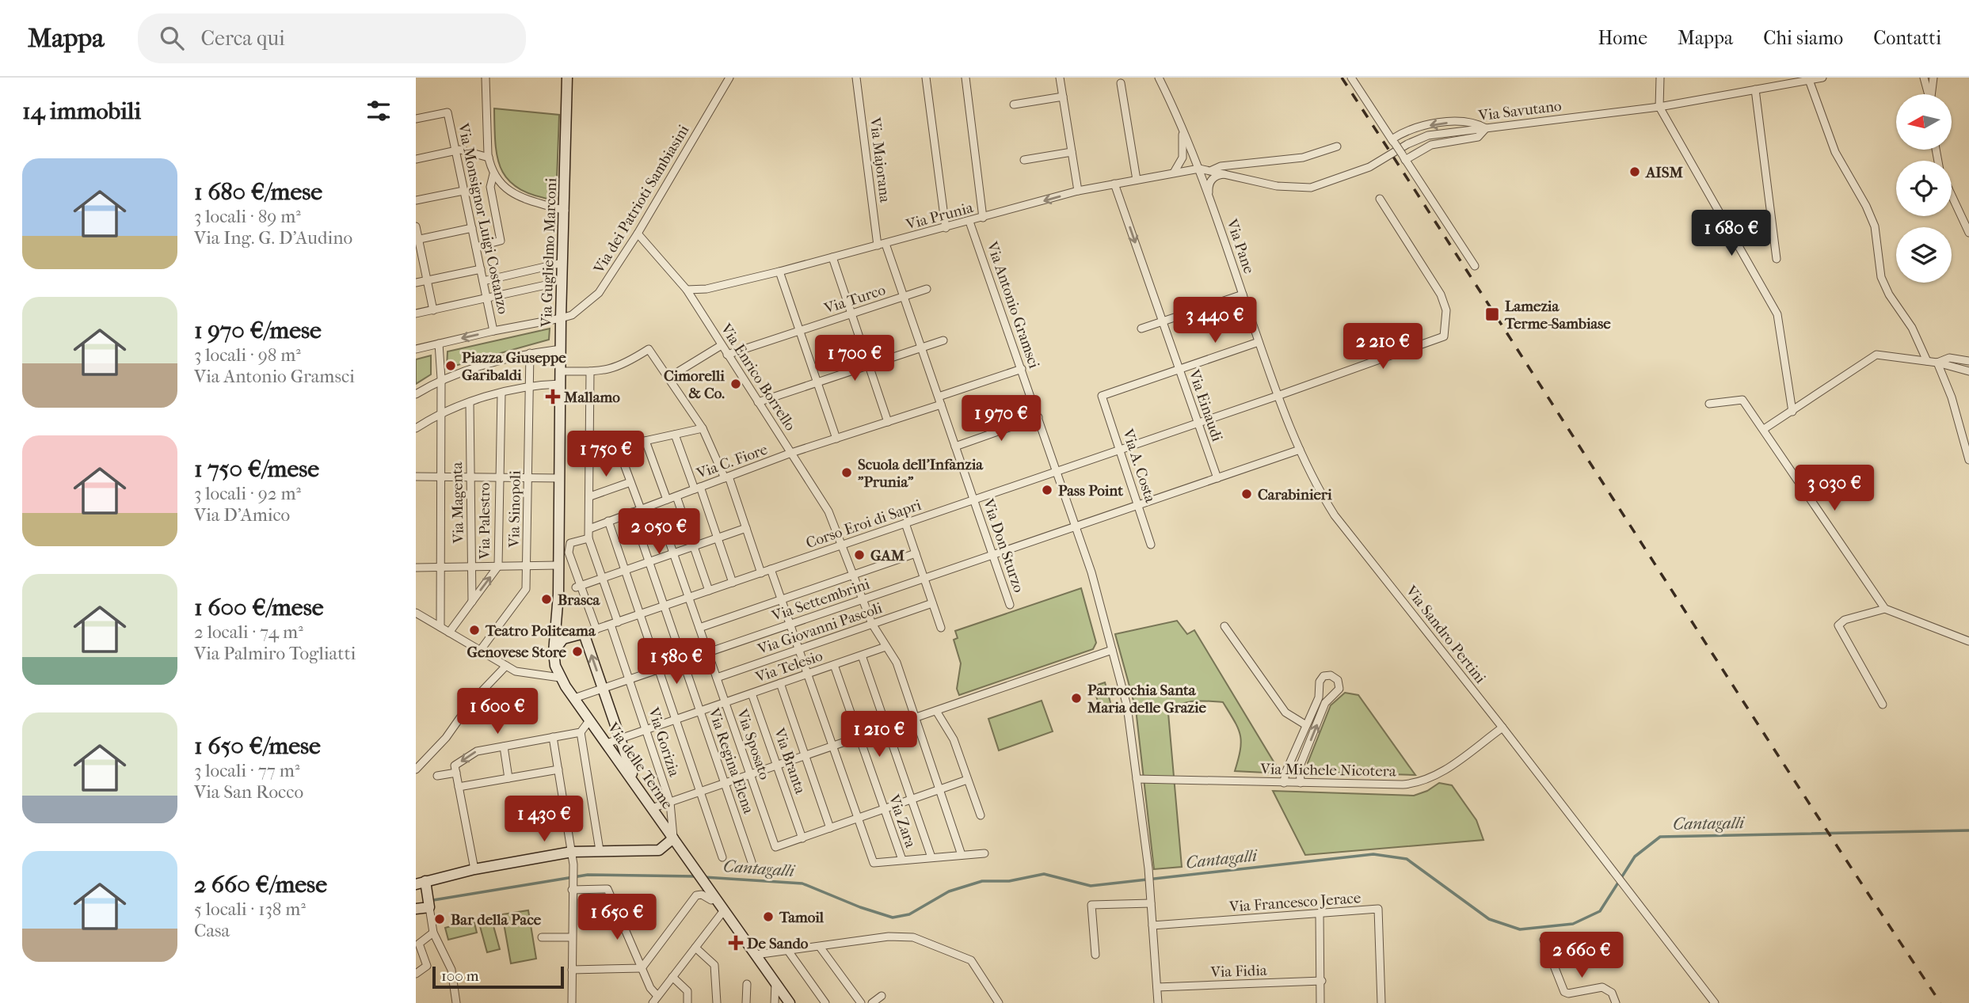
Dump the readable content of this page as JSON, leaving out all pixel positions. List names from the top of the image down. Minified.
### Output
{"streets":{"main road":["Via Guglielmo Marconi","Via delle Terme"],"street":["Via Savutano","Via Majorana","Via dei Patrioti Sambiasini","Via Prunia","Via Monsignor Luigi Costanzo","Via Pane","Via Turco","Via Antonio Gramsci","Via Enrico Borrello","Via Einaudi","Via C. Fiore","Via A. Costa","Via Magenta","Via Sinopoli","Via Palestro","Corso Eroi di Sapri","Via Don Sturzo","Via Settembrini","Via Giovanni Pascoli","Via Sandro Pertini","Via Telesio","Via Gorizia","Via Sposato","Via Regina Elena","Via Branta","Via Michele Nicotera","Via Zara","Via Francesco Jerace","Via Fidia"]},"crossings":[["Via Savutano","Via Prunia"],["Via Majorana","Via Prunia"],["Via dei Patrioti Sambiasini","Via Monsignor Luigi Costanzo"],["Via dei Patrioti Sambiasini","Via Guglielmo Marconi"],["Via dei Patrioti Sambiasini","Via Enrico Borrello"],["Via Prunia","Via Pane"],["Via Prunia","Via Antonio Gramsci"],["Via Prunia","Via Enrico Borrello"],["Via Prunia","Via Einaudi"],["Via Prunia","Via Don Sturzo"],["Via Pane","Corso Eroi di Sapri"],["Via Pane","Via Sandro Pertini"],["Via Guglielmo Marconi","Via delle Terme"],["Via Turco","Via Enrico Borrello"],["Via Turco","Via Don Sturzo"],["Via Antonio Gramsci","Corso Eroi di Sapri"],["Via Antonio Gramsci","Via Settembrini"],["Via Antonio Gramsci","Via Michele Nicotera"],["Via Antonio Gramsci","Via Francesco Jerace"],["Via Antonio Gramsci","Via Fidia"],["Via Enrico Borrello","Via C. Fiore"],["Via Enrico Borrello","Corso Eroi di Sapri"],["Via Enrico Borrello","Via Settembrini"],["Via Enrico Borrello","Via Giovanni Pascoli"],["Via Enrico Borrello","Via Telesio"],["Via Einaudi","Via A. Costa"],["Via Einaudi","Corso Eroi di Sapri"],["Via Einaudi","Via Settembrini"],["Via C. Fiore","Via Don Sturzo"],["Via C. Fiore","Via Regina Elena"],["Via A. Costa","Corso Eroi di Sapri"],["Via A. Costa","Via Settembrini"],["Via Magenta","Via Palestro"],["Corso Eroi di Sapri","Via Don Sturzo"],["Corso Eroi di Sapri","Via Sandro Pertini"],["Corso Eroi di Sapri","Via Gorizia"],["Corso Eroi di Sapri","Via Sposato"],["Corso Eroi di Sapri","Via Regina Elena"],["Via Don Sturzo","Via Settembrini"],["Via Settembrini","Via Sandro Pertini"],["Via Settembrini","Via Gorizia"],["Via Settembrini","Via Sposato"],["Via Settembrini","Via Regina Elena"],["Via Settembrini","Via delle Terme"],["Via Giovanni Pascoli","Via Sposato"],["Via Sandro Pertini","Via Michele Nicotera"],["Via Telesio","Via Gorizia"],["Via Telesio","Via Sposato"],["Via Telesio","Via Regina Elena"],["Via Telesio","Via Branta"],["Via Telesio","Via delle Terme"],["Via Telesio","Via Zara"],["Via Gorizia","Via delle Terme"],["Via Sposato","Via Branta"]],"one_way":["Via Einaudi"],"water":["Cantagalli"],"places":{"other":["AISM","Piazza Giuseppe Garibaldi","Cimorelli & Co.","Scuola dell'Infanzia \"Prunia\"","Pass Point","Carabinieri","GAM","Brasca","Teatro Politeama","Genovese Store","Parrocchia Santa Maria delle Grazie","Tamoil","Bar della Pace"],"transit":["Lamezia Terme-Sambiase"],"health":["Mallamo","De Sando"]},"scale_bar":"100 m","north":"left","page":{"header":"Mappa","search":"Cerca qui","nav":["Home","Mappa","Chi siamo","Contatti"],"heading":"14 immobili","list":[{"name":"1 680 €/mese","note":"3 locali · 89 m² · Via Ing. G. D'Audino"},{"name":"1 970 €/mese","note":"3 locali · 98 m² · Via Antonio Gramsci"},{"name":"1 750 €/mese","note":"3 locali · 92 m² · Via D'Amico"},{"name":"1 600 €/mese","note":"2 locali · 74 m² · Via Palmiro Togliatti"},{"name":"1 650 €/mese","note":"3 locali · 77 m² · Via San Rocco"},{"name":"2 660 €/mese","note":"5 locali · 138 m² · Casa"}],"price":["1 680 €","3 440 €","2 210 €","1 700 €","1 970 €","1 750 €","3 030 €","2 050 €","1 580 €","1 600 €","1 210 €","1 430 €","1 650 €","2 660 €"],"scale":"100 m"}}
